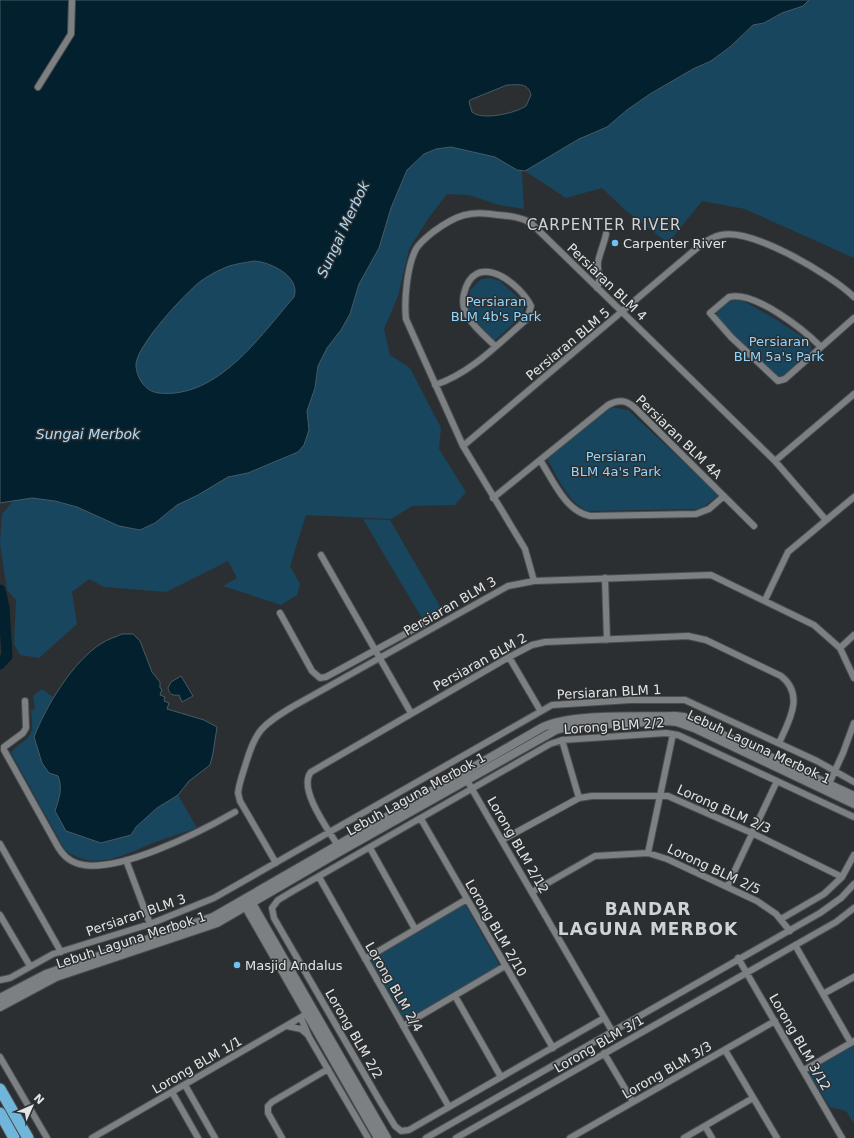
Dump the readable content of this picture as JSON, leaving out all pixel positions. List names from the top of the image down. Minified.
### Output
{"streets":{"street":["Persiaran BLM 4","Persiaran BLM 5","Persiaran BLM 4A","Persiaran BLM 3","Persiaran BLM 2","Persiaran BLM 1","Lorong BLM 2/2","Lebuh Laguna Merbok 1","Lorong BLM 2/3","Lorong BLM 2/12","Lorong BLM 2/5","Lorong BLM 2/10","Lorong BLM 2/4","Lorong BLM 3/12","Lorong BLM 3/1","Lorong BLM 1/1","Lorong BLM 3/3"]},"crossings":[["Persiaran BLM 4","Persiaran BLM 5"],["Persiaran BLM 4","Persiaran BLM 4A"],["Persiaran BLM 4","Persiaran BLM 3"],["Persiaran BLM 3","Persiaran BLM 2"],["Persiaran BLM 3","Persiaran BLM 1"],["Persiaran BLM 2","Persiaran BLM 1"],["Persiaran BLM 2","Lebuh Laguna Merbok 1"],["Lorong BLM 2/2","Lorong BLM 2/12"],["Lorong BLM 2/2","Lorong BLM 2/10"],["Lorong BLM 2/2","Lorong BLM 2/4"],["Lebuh Laguna Merbok 1","Lorong BLM 2/12"],["Lorong BLM 2/3","Lorong BLM 2/12"],["Lorong BLM 2/12","Lorong BLM 2/5"],["Lorong BLM 3/12","Lorong BLM 3/1"],["Lorong BLM 3/12","Lorong BLM 3/3"]],"districts":["CARPENTER RIVER","BANDAR LAGUNA MERBOK"],"water":["Sungai Merbok"],"parks":["Persiaran BLM 4b's Park","Persiaran BLM 5a's Park","Persiaran BLM 4a's Park"],"places":["Carpenter River","Masjid Andalus"],"north":"top right"}
